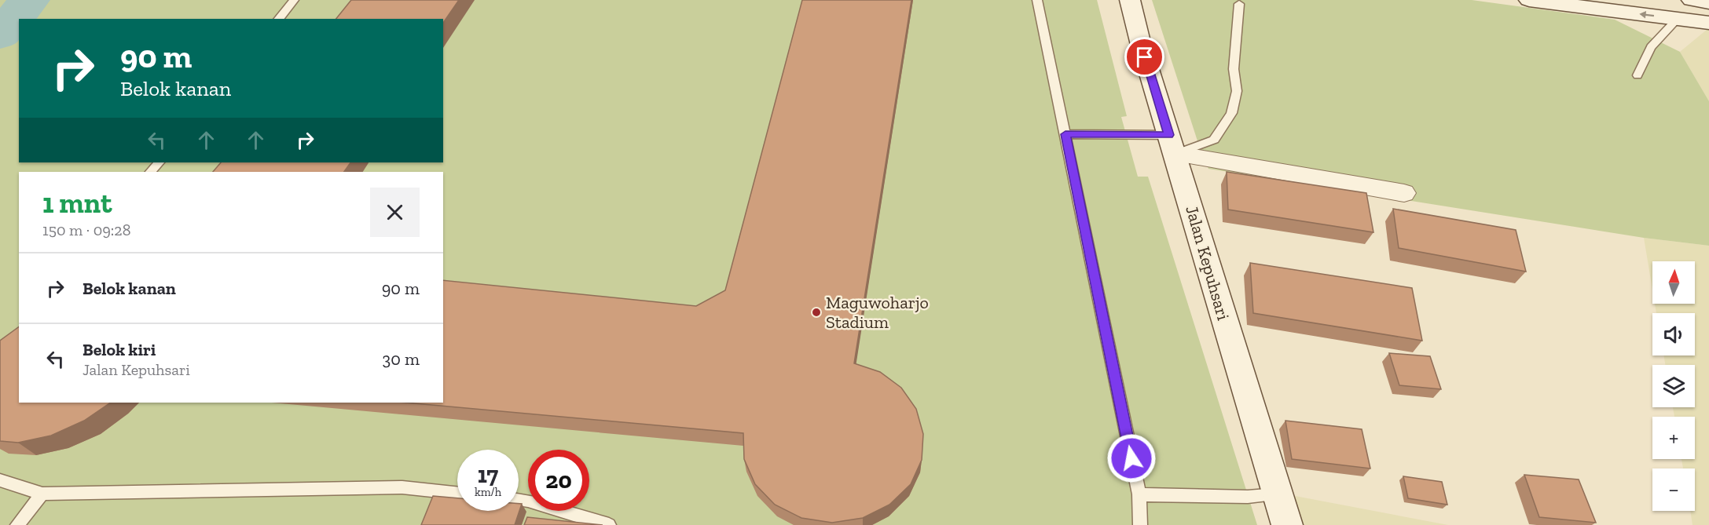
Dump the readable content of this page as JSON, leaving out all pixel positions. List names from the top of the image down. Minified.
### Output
{"streets":{"street":["Jalan Kepuhsari"]},"places":["Maguwoharjo Stadium"],"north":"top","page":{"turn":["90 m","Belok kanan"],"heading":["1 mnt","150 m · 09:28"],"list":[{"name":"Belok kanan","value":"90 m"},{"name":"Belok kiri","note":"Jalan Kepuhsari","value":"30 m"}],"map_buttons":["+","−"],"speed":"17 km/h","limit":"20"}}
